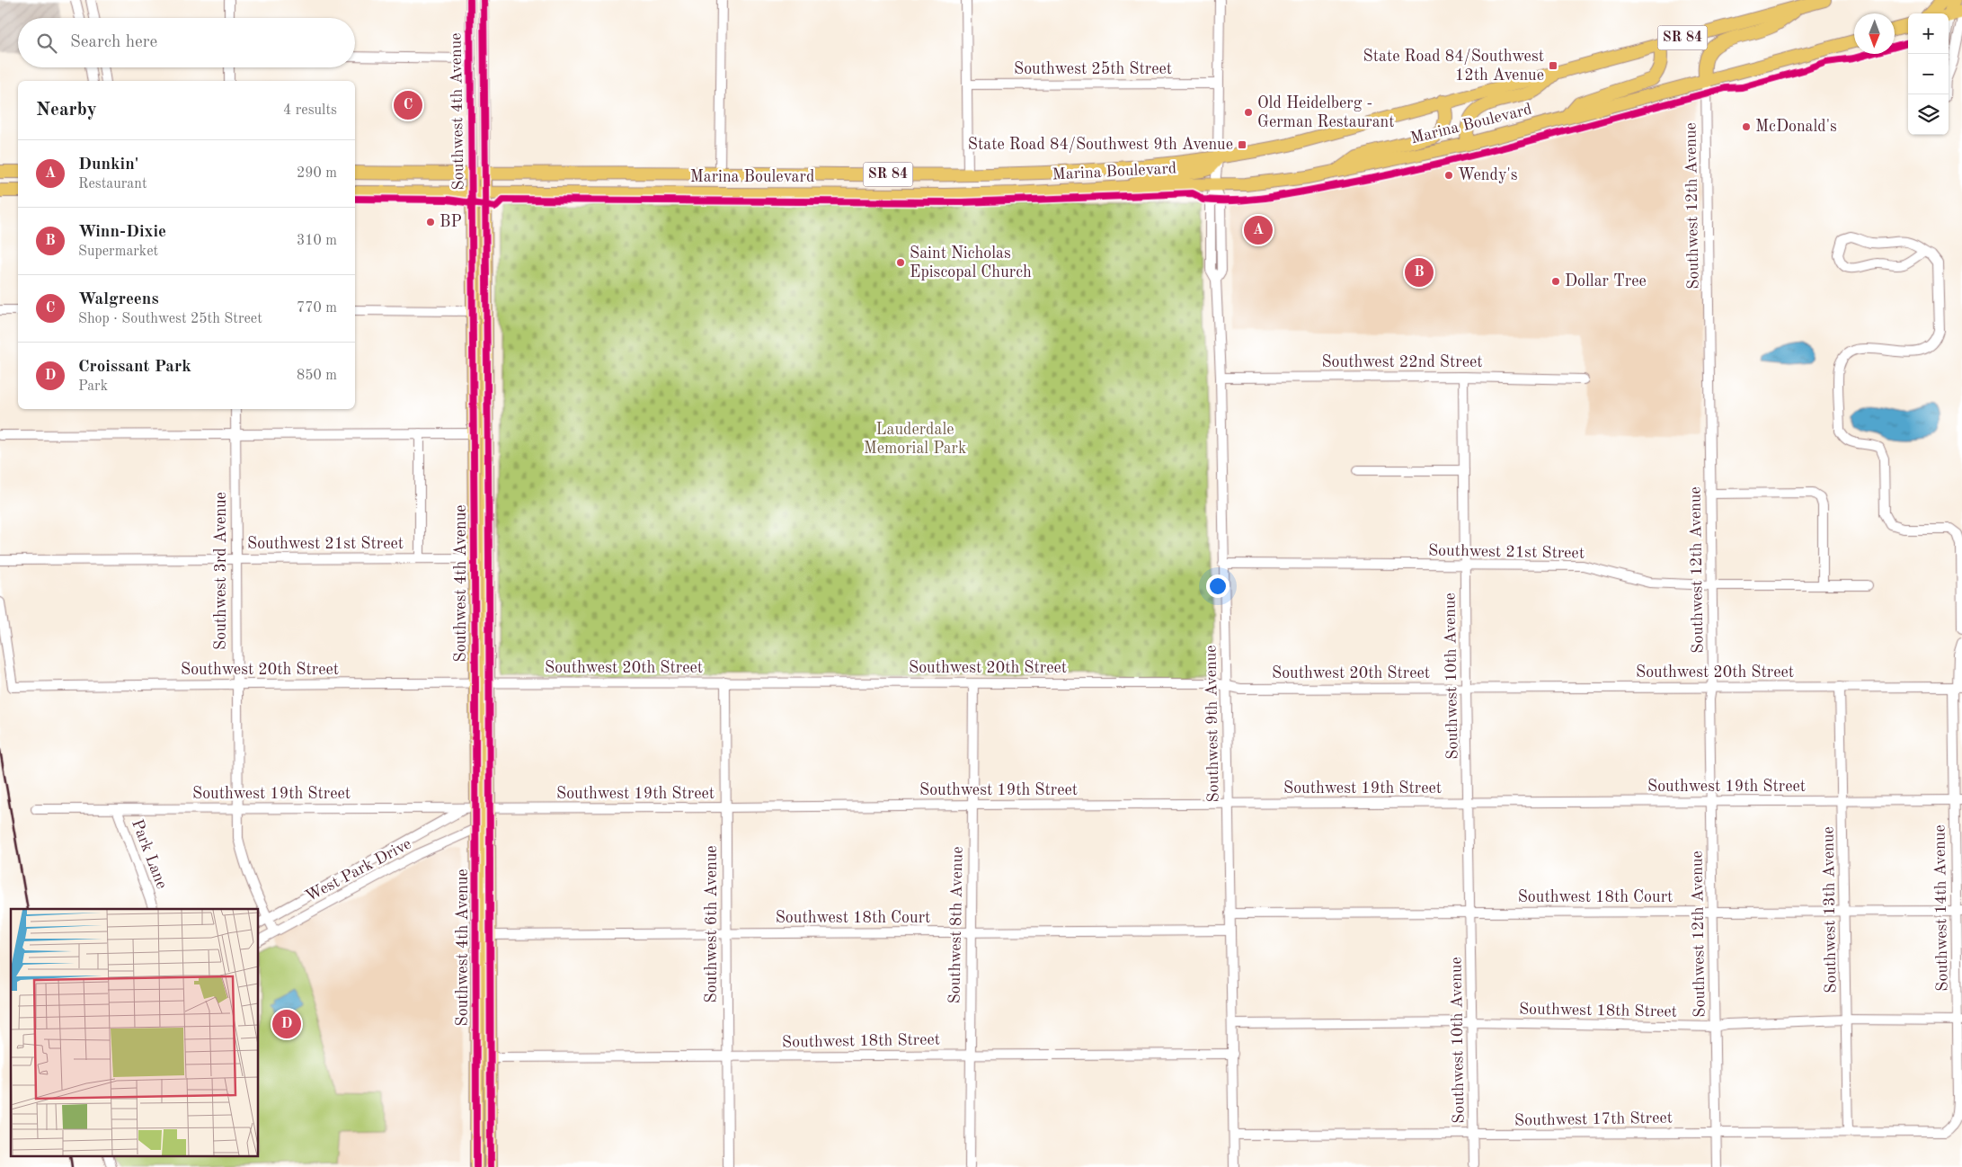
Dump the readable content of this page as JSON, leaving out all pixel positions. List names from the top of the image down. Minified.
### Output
{"streets":{"main road":["SR 84","Southwest 4th Avenue","Marina Boulevard"],"street":["Southwest 25th Street","Southwest 12th Avenue","Southwest 22nd Street","Southwest 21st Street","Southwest 3rd Avenue","Southwest 20th Street","Southwest 10th Avenue","Southwest 9th Avenue","Southwest 19th Street","Park Lane","West Park Drive","Southwest 18th Court","Southwest 14th Avenue","Southwest 13th Avenue","Southwest 6th Avenue","Southwest 8th Avenue","Southwest 18th Street","Southwest 17th Street"]},"crossings":[["Southwest 25th Street","Southwest 9th Avenue"],["Southwest 4th Avenue","Marina Boulevard"],["Southwest 4th Avenue","Southwest 21st Street"],["Southwest 4th Avenue","Southwest 20th Street"],["Southwest 4th Avenue","Southwest 19th Street"],["Southwest 4th Avenue","West Park Drive"],["Southwest 4th Avenue","Southwest 18th Court"],["Southwest 4th Avenue","Southwest 18th Street"],["Marina Boulevard","Southwest 12th Avenue"],["Marina Boulevard","Southwest 9th Avenue"],["Southwest 12th Avenue","Southwest 21st Street"],["Southwest 12th Avenue","Southwest 20th Street"],["Southwest 12th Avenue","Southwest 19th Street"],["Southwest 12th Avenue","Southwest 18th Court"],["Southwest 12th Avenue","Southwest 18th Street"],["Southwest 12th Avenue","Southwest 17th Street"],["Southwest 22nd Street","Southwest 10th Avenue"],["Southwest 22nd Street","Southwest 9th Avenue"],["Southwest 21st Street","Southwest 3rd Avenue"],["Southwest 21st Street","Southwest 10th Avenue"],["Southwest 21st Street","Southwest 9th Avenue"],["Southwest 3rd Avenue","Southwest 20th Street"],["Southwest 3rd Avenue","Southwest 19th Street"],["Southwest 3rd Avenue","West Park Drive"],["Southwest 20th Street","Southwest 10th Avenue"],["Southwest 20th Street","Southwest 9th Avenue"],["Southwest 20th Street","Southwest 14th Avenue"],["Southwest 20th Street","Southwest 13th Avenue"],["Southwest 20th Street","Southwest 6th Avenue"],["Southwest 20th Street","Southwest 8th Avenue"],["Southwest 10th Avenue","Southwest 19th Street"],["Southwest 10th Avenue","Southwest 18th Court"],["Southwest 10th Avenue","Southwest 18th Street"],["Southwest 10th Avenue","Southwest 17th Street"],["Southwest 9th Avenue","Southwest 19th Street"],["Southwest 9th Avenue","Southwest 18th Court"],["Southwest 9th Avenue","Southwest 18th Street"],["Southwest 9th Avenue","Southwest 17th Street"],["Southwest 19th Street","Park Lane"],["Southwest 19th Street","West Park Drive"],["Southwest 19th Street","Southwest 14th Avenue"],["Southwest 19th Street","Southwest 13th Avenue"],["Southwest 19th Street","Southwest 6th Avenue"],["Southwest 19th Street","Southwest 8th Avenue"],["Southwest 18th Court","Southwest 14th Avenue"],["Southwest 18th Court","Southwest 13th Avenue"],["Southwest 18th Court","Southwest 6th Avenue"],["Southwest 18th Court","Southwest 8th Avenue"],["Southwest 14th Avenue","Southwest 18th Street"],["Southwest 14th Avenue","Southwest 17th Street"],["Southwest 13th Avenue","Southwest 18th Street"],["Southwest 13th Avenue","Southwest 17th Street"],["Southwest 6th Avenue","Southwest 18th Street"],["Southwest 8th Avenue","Southwest 18th Street"]],"parks":["Lauderdale Memorial Park"],"places":{"transit":["State Road 84/Southwest 12th Avenue","State Road 84/Southwest 9th Avenue"],"other":["Old Heidelberg - German Restaurant","McDonald's","Wendy's","BP","Saint Nicholas Episcopal Church","Dollar Tree"]},"north":"bottom","page":{"map_buttons":["+","−"],"search":"Search here","heading":["Nearby","4 results"],"pins":["C","A","B","D"],"list":[{"mark":"A","name":"Dunkin'","note":"Restaurant","value":"290 m"},{"mark":"B","name":"Winn-Dixie","note":"Supermarket","value":"310 m"},{"mark":"C","name":"Walgreens","note":"Shop · Southwest 25th Street","value":"770 m"},{"mark":"D","name":"Croissant Park","note":"Park","value":"850 m"}]}}
